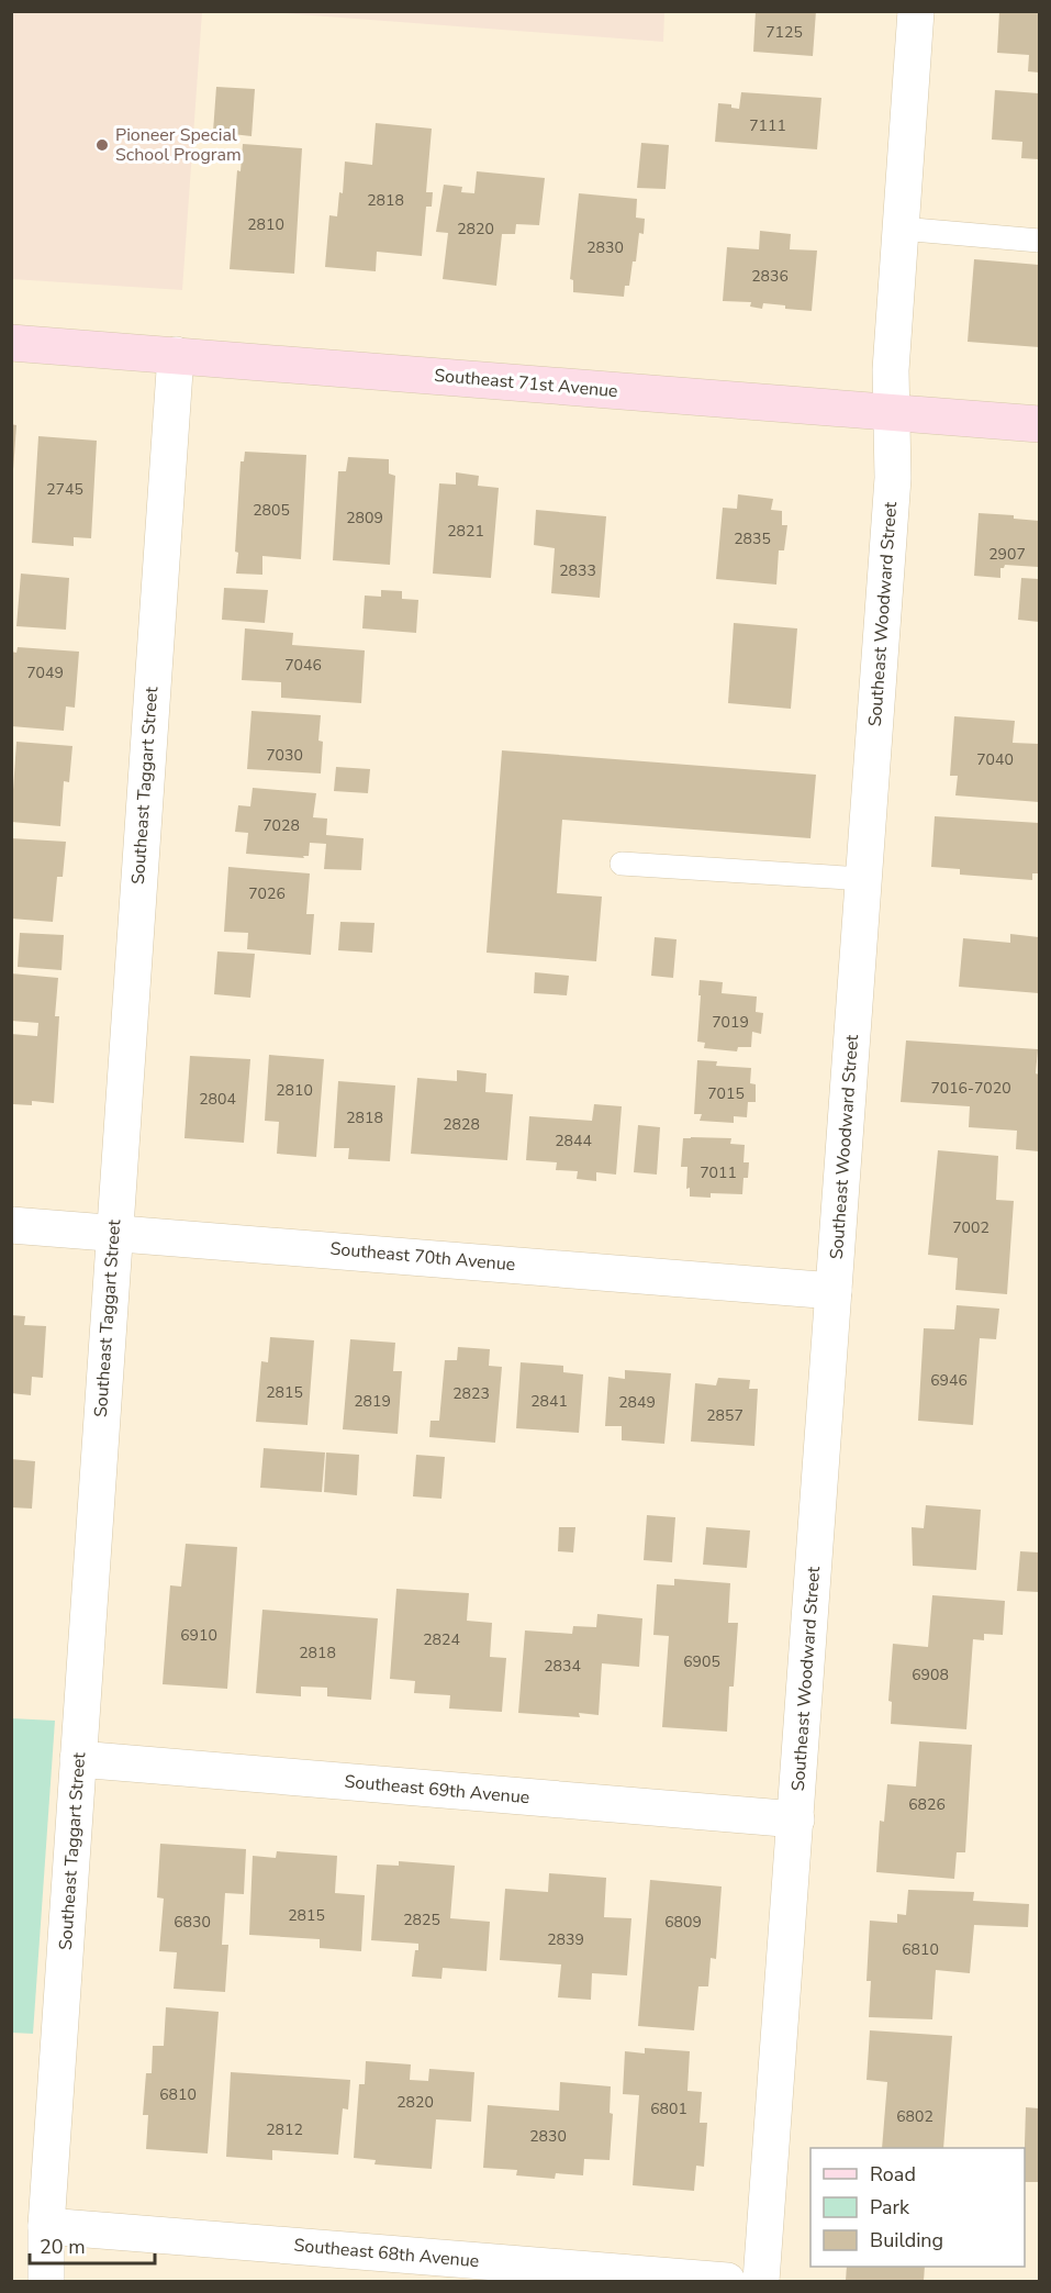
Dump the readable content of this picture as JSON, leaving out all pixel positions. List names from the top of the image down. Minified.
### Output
{"streets":{"street":["Southeast 71st Avenue","Southeast Woodward Street","Southeast Taggart Street","Southeast 70th Avenue","Southeast 69th Avenue","Southeast 68th Avenue"]},"crossings":[["Southeast 71st Avenue","Southeast Woodward Street"],["Southeast 71st Avenue","Southeast Taggart Street"],["Southeast Woodward Street","Southeast 70th Avenue"],["Southeast Woodward Street","Southeast 69th Avenue"],["Southeast Taggart Street","Southeast 70th Avenue"],["Southeast Taggart Street","Southeast 69th Avenue"],["Southeast Taggart Street","Southeast 68th Avenue"]],"places":["Pioneer Special School Program"],"house_numbers":["7125","7111","2818","2810","2820","2830","2836","2745","2805","2809","2821","2835","2907","2833","7046","7049","7030","7040","7028","7026","7019","7016-7020","2810","7015","2804","2818","2828","2844","7011","7002","6946","2815","2823","2819","2841","2849","2857","6910","2824","2818","6905","2834","6908","6826","2815","2825","6830","6809","2839","6810","6810","2820","6801","6802","2812","2830"],"legend":["Road","Park","Building"],"scale_bar":"20 m"}
